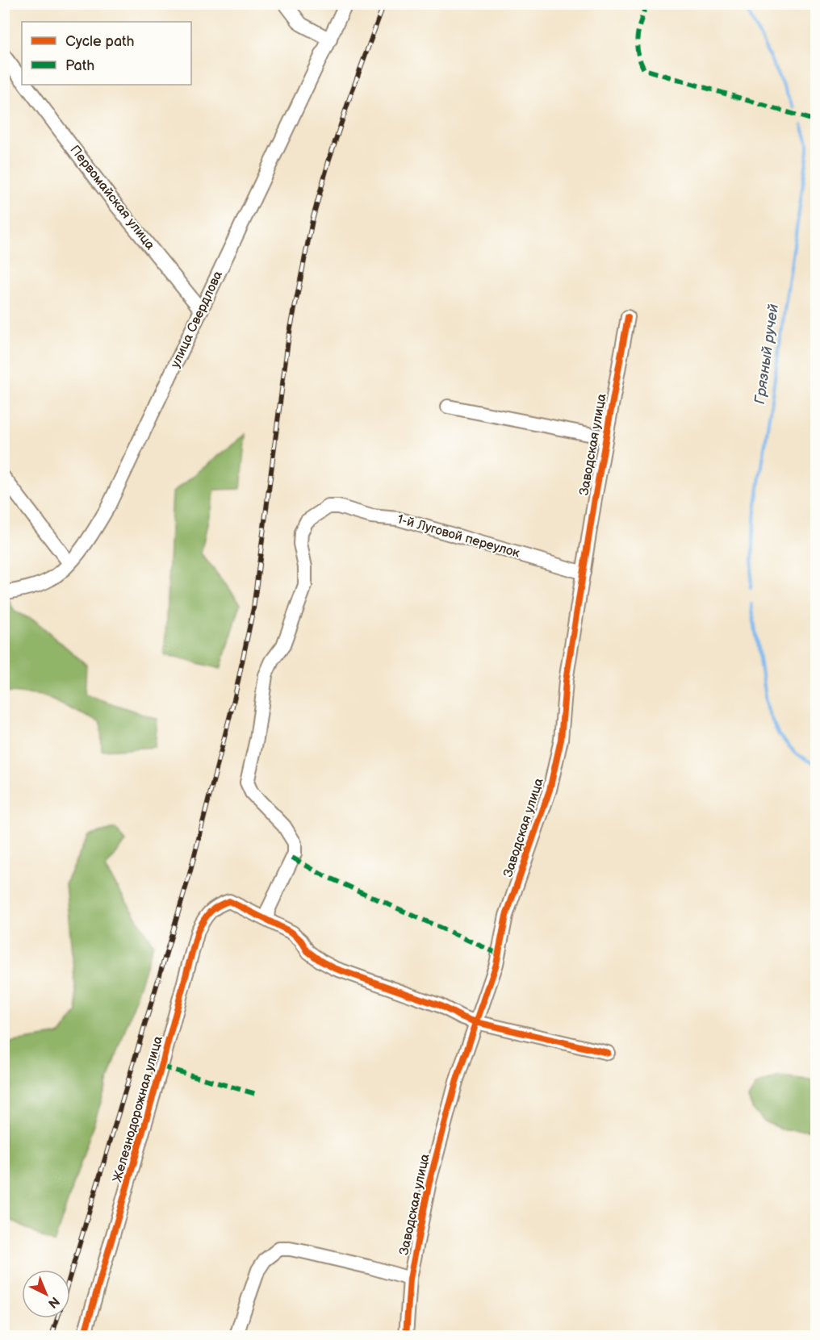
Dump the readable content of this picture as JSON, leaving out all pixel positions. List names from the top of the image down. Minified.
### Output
{"streets":{"street":["Первомайская улица","улица Свердлова","Заводская улица","1-й Луговой переулок","Железнодорожная улица"]},"crossings":[["Первомайская улица","улица Свердлова"],["Заводская улица","1-й Луговой переулок"],["1-й Луговой переулок","Железнодорожная улица"]],"water":["Грязный ручей"],"legend":["Cycle path","Path"],"north":"bottom right"}
